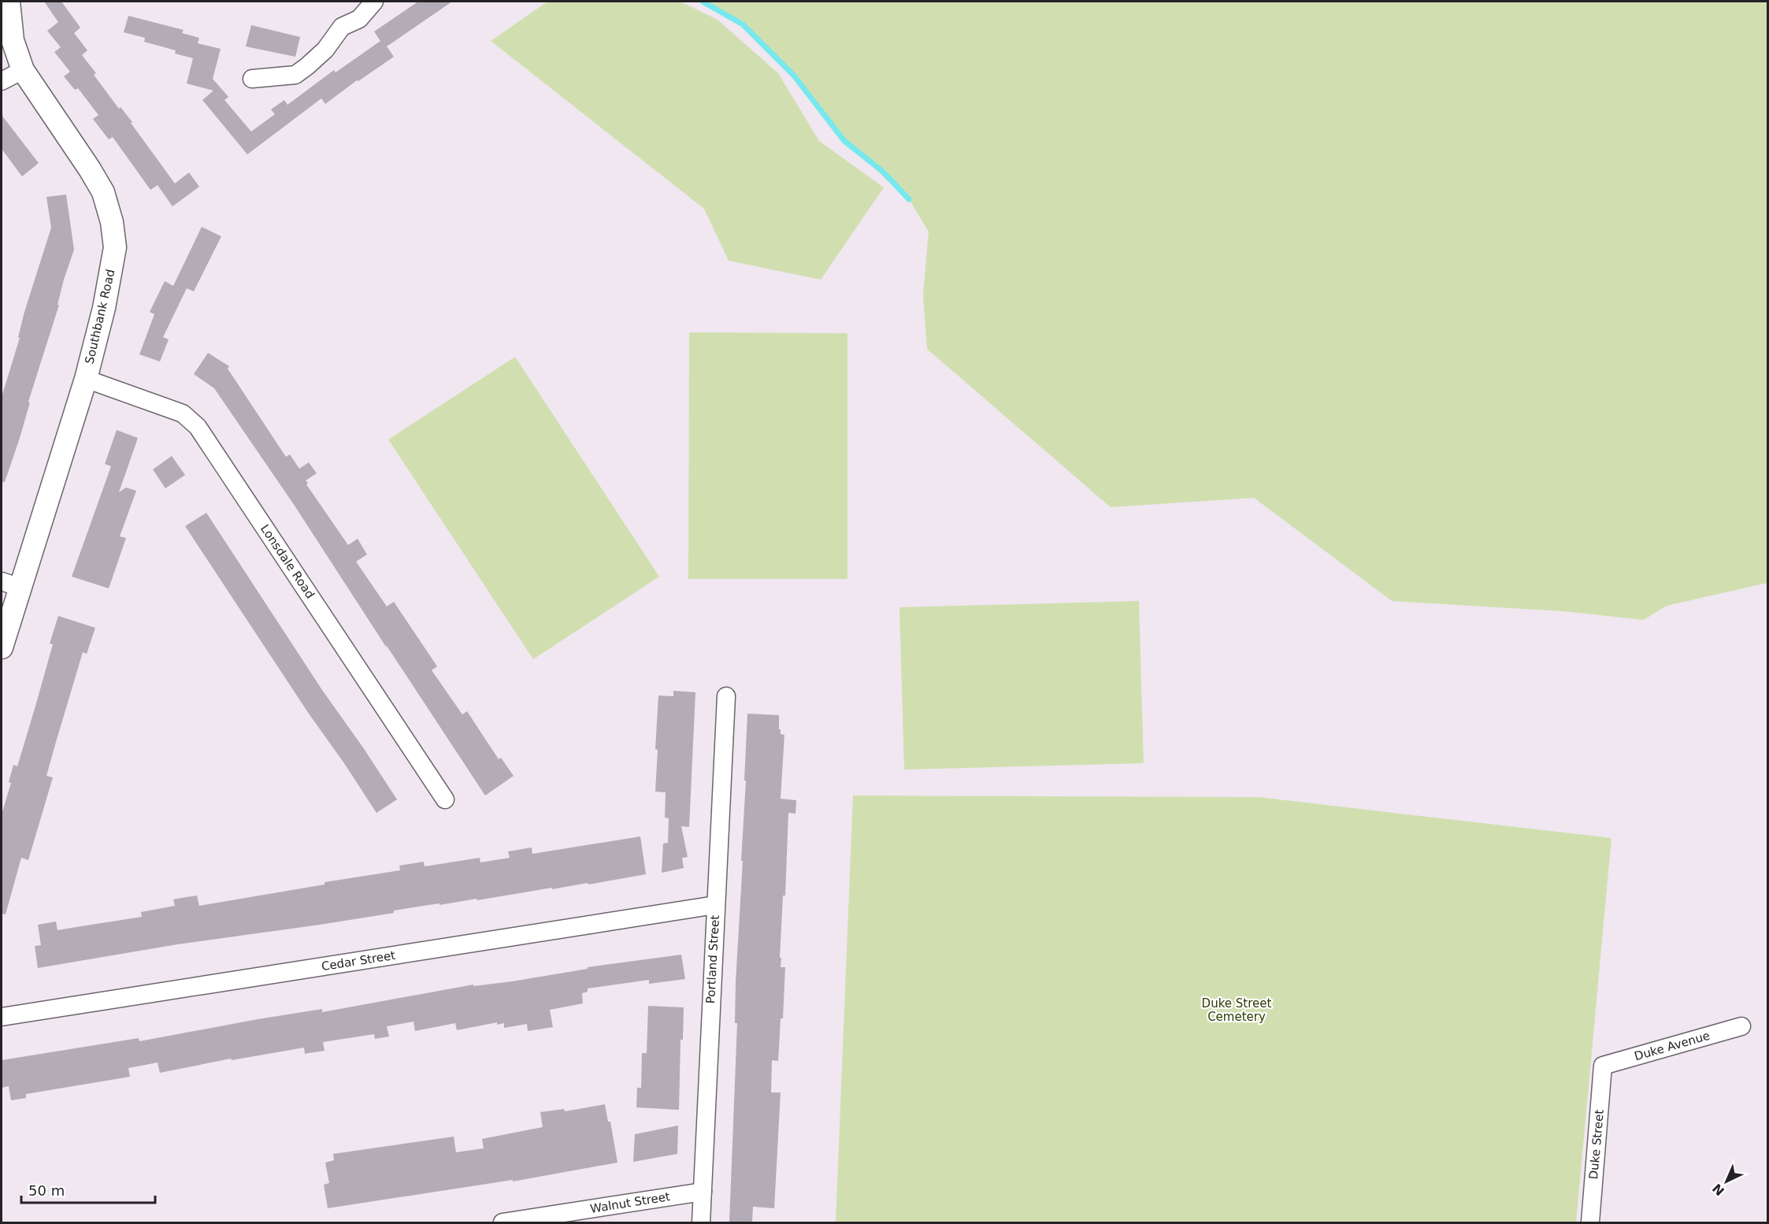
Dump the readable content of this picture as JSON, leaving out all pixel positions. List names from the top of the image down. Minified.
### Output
{"streets":{"street":["Southbank Road","Lonsdale Road","Portland Street","Cedar Street","Duke Avenue","Duke Street","Walnut Street"]},"crossings":[["Southbank Road","Lonsdale Road"],["Portland Street","Cedar Street"],["Portland Street","Walnut Street"],["Duke Avenue","Duke Street"]],"parks":["Duke Street Cemetery"],"scale_bar":"50 m","north":"bottom left"}
